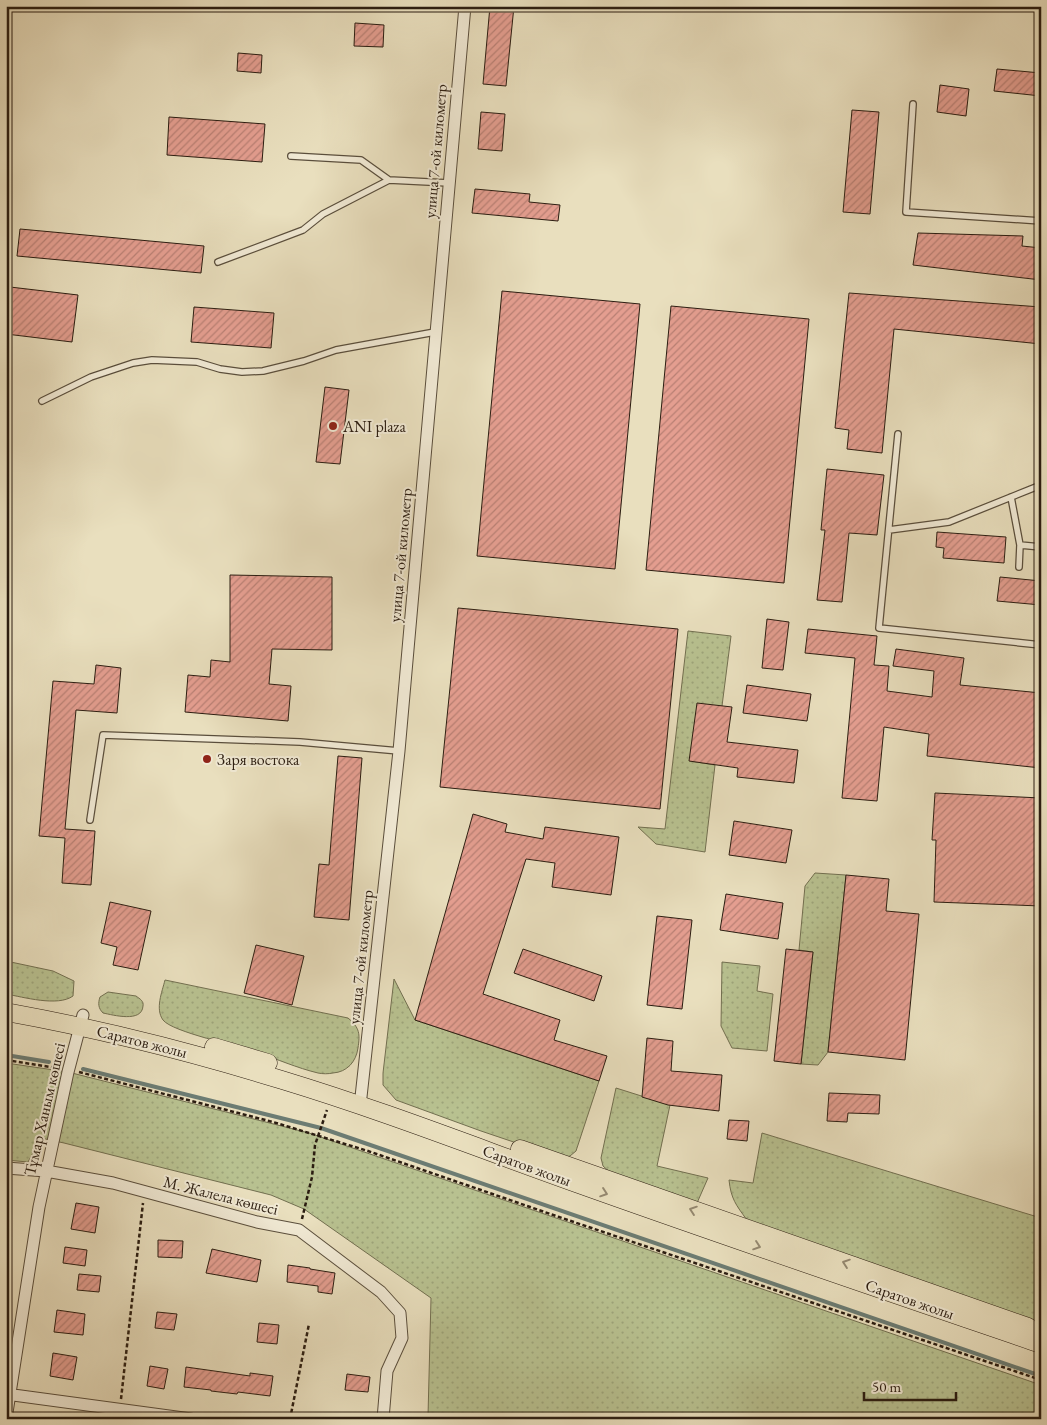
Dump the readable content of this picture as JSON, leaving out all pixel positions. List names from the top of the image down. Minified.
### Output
{"streets":{"main road":["Саратов жолы"],"street":["улица 7-ой километр","Тұмар Ханым көшесі","М. Жалела көшесі"]},"crossings":[["улица 7-ой километр","Саратов жолы"],["Саратов жолы","Тұмар Ханым көшесі"],["Тұмар Ханым көшесі","М. Жалела көшесі"]],"places":["ANI plaza","Заря востока"],"scale_bar":"50 m"}
